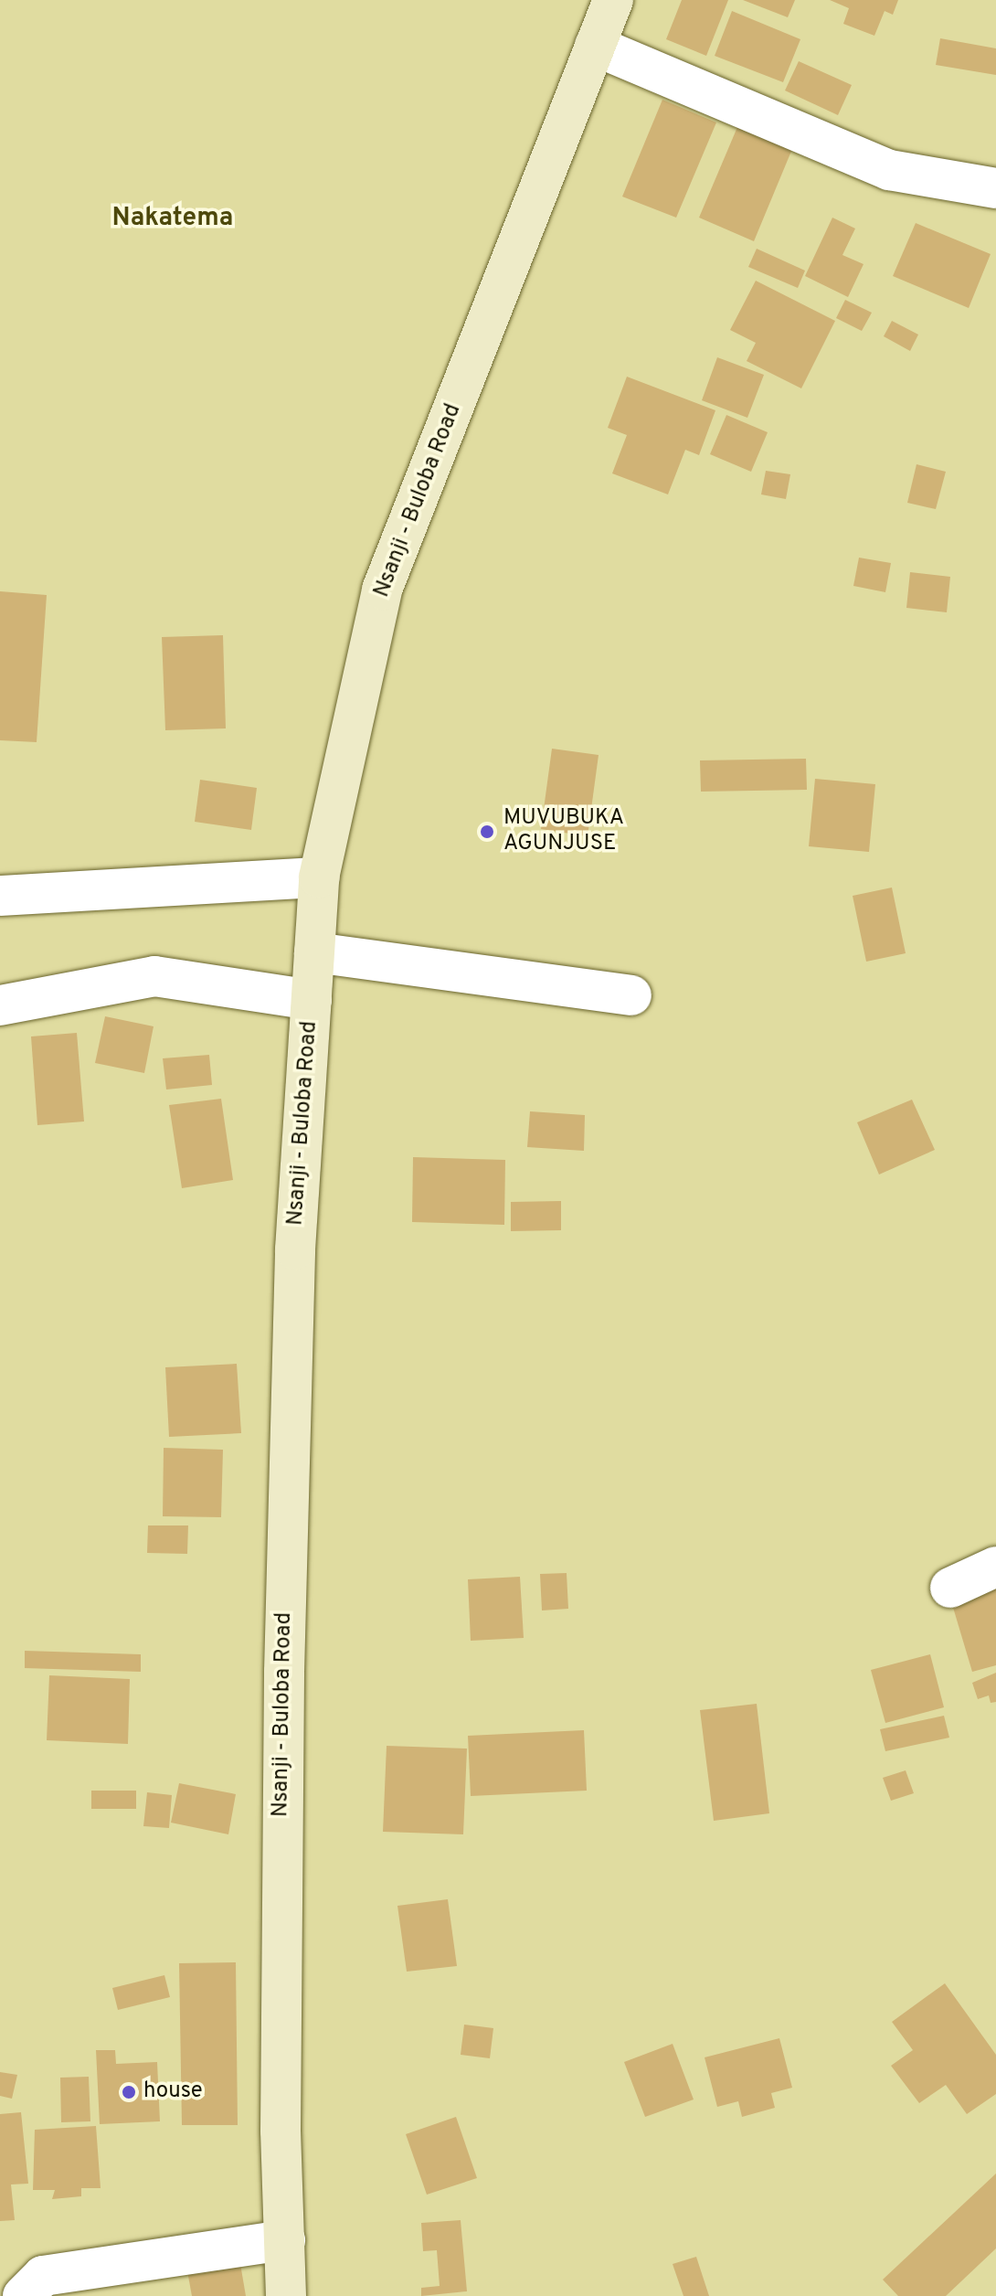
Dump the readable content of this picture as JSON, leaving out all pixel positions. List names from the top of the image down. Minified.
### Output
{"streets":{"main road":["Nsanji - Buloba Road"]},"districts":["Nakatema"],"places":["MUVUBUKA AGUNJUSE","house"]}
